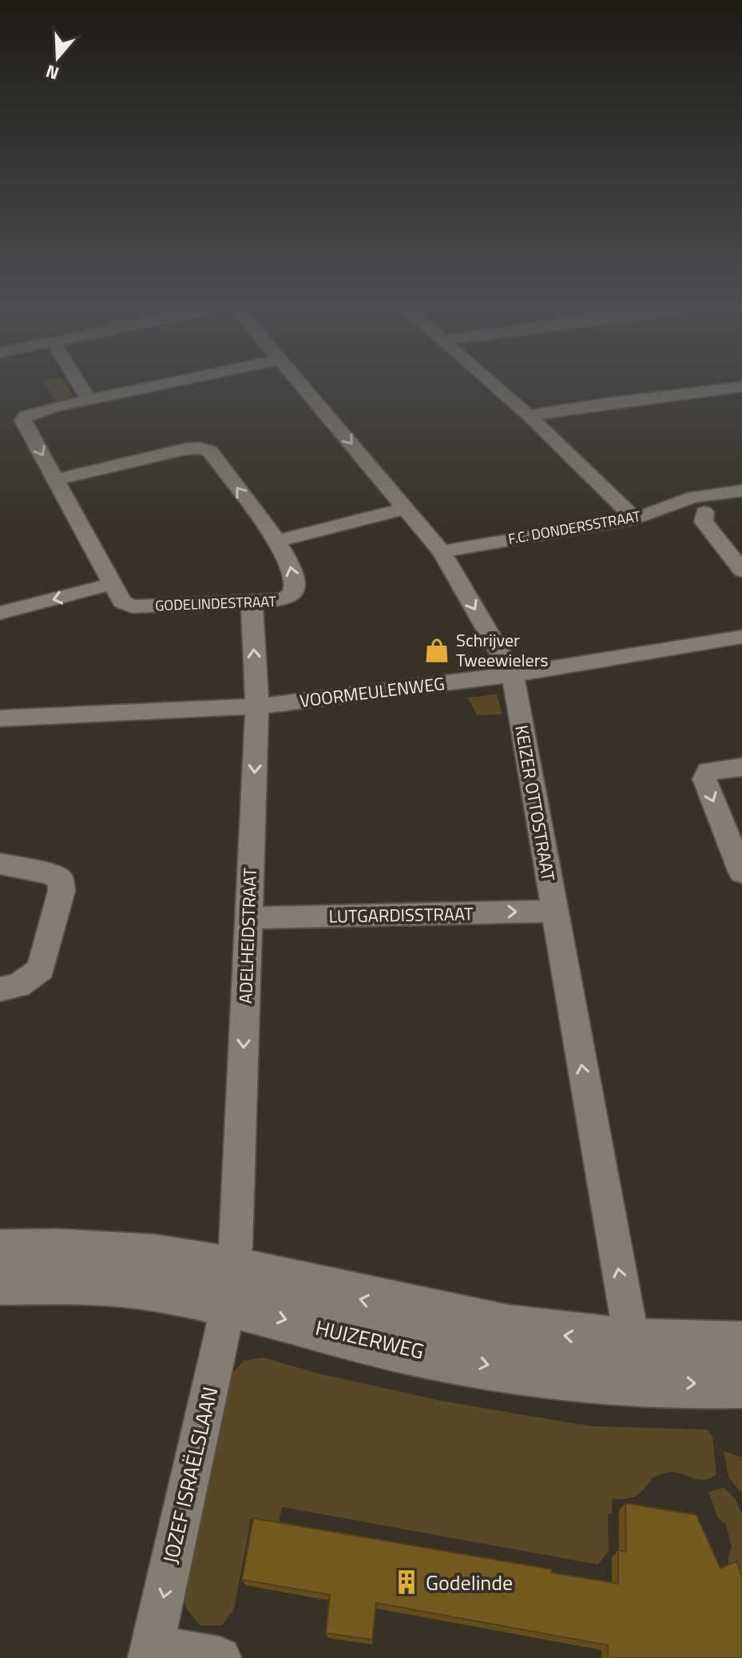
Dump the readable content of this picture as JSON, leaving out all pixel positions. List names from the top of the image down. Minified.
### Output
{"streets":{"main road":["HUIZERWEG"],"street":["F.C. DONDERSSTRAAT","GODELINDESTRAAT","VOORMEULENWEG","KEIZER OTTOSTRAAT","LUTGARDISSTRAAT","ADELHEIDSTRAAT","JOZEF ISRAËLSLAAN"]},"crossings":[["F.C. DONDERSSTRAAT","KEIZER OTTOSTRAAT"],["GODELINDESTRAAT","ADELHEIDSTRAAT"],["VOORMEULENWEG","KEIZER OTTOSTRAAT"],["VOORMEULENWEG","ADELHEIDSTRAAT"],["KEIZER OTTOSTRAAT","LUTGARDISSTRAAT"],["KEIZER OTTOSTRAAT","HUIZERWEG"],["LUTGARDISSTRAAT","ADELHEIDSTRAAT"],["ADELHEIDSTRAAT","HUIZERWEG"],["ADELHEIDSTRAAT","JOZEF ISRAËLSLAAN"],["HUIZERWEG","JOZEF ISRAËLSLAAN"]],"one_way":["LUTGARDISSTRAAT","JOZEF ISRAËLSLAAN"],"places":{"shop":["Schrijver Tweewielers"],"building":["Godelinde"]},"north":"bottom"}
